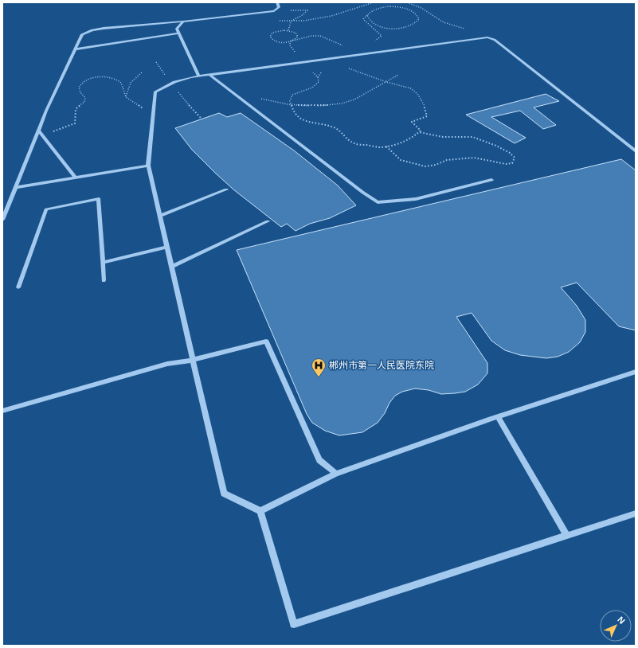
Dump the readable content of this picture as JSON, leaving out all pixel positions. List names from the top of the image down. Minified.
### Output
{"places":{"hospital":["郴州市第一人民医院东院"]},"north":"top right"}
